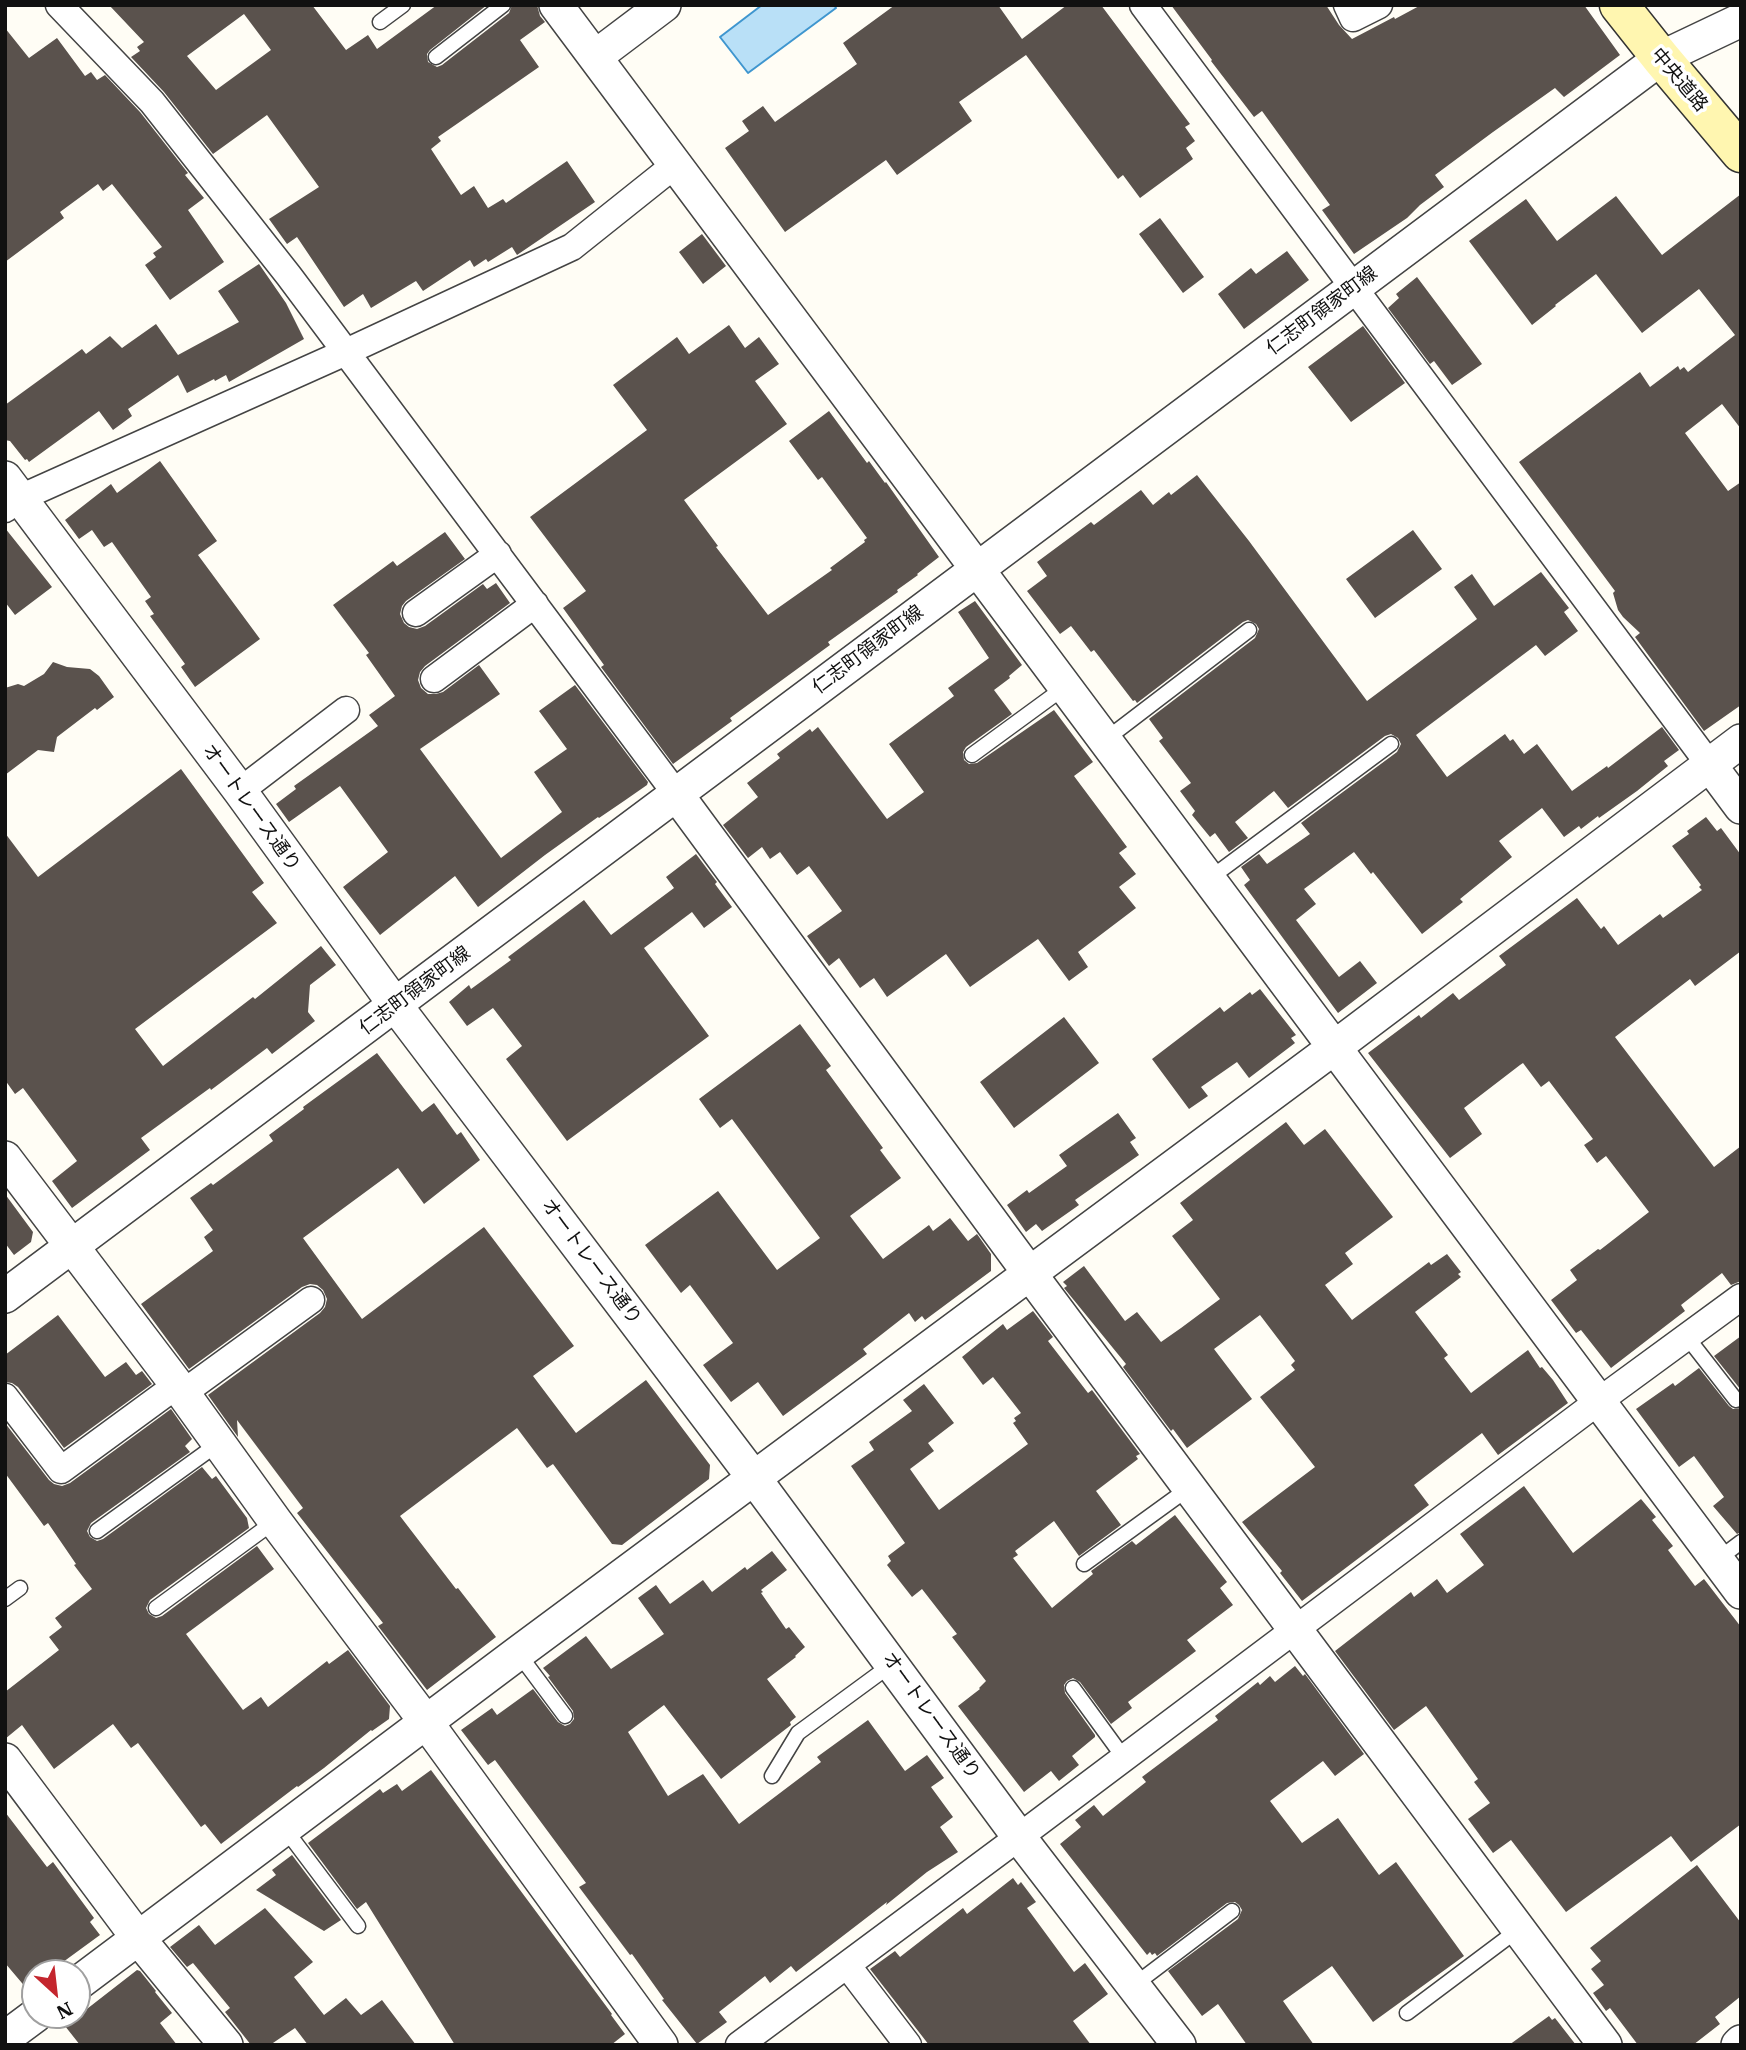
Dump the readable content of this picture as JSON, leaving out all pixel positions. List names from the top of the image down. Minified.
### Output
{"streets":{"main road":["中央道路"],"street":["仁志町領家町線","オートレース通り"]},"crossings":[["中央道路","仁志町領家町線"],["仁志町領家町線","オートレース通り"]],"north":"bottom right"}
